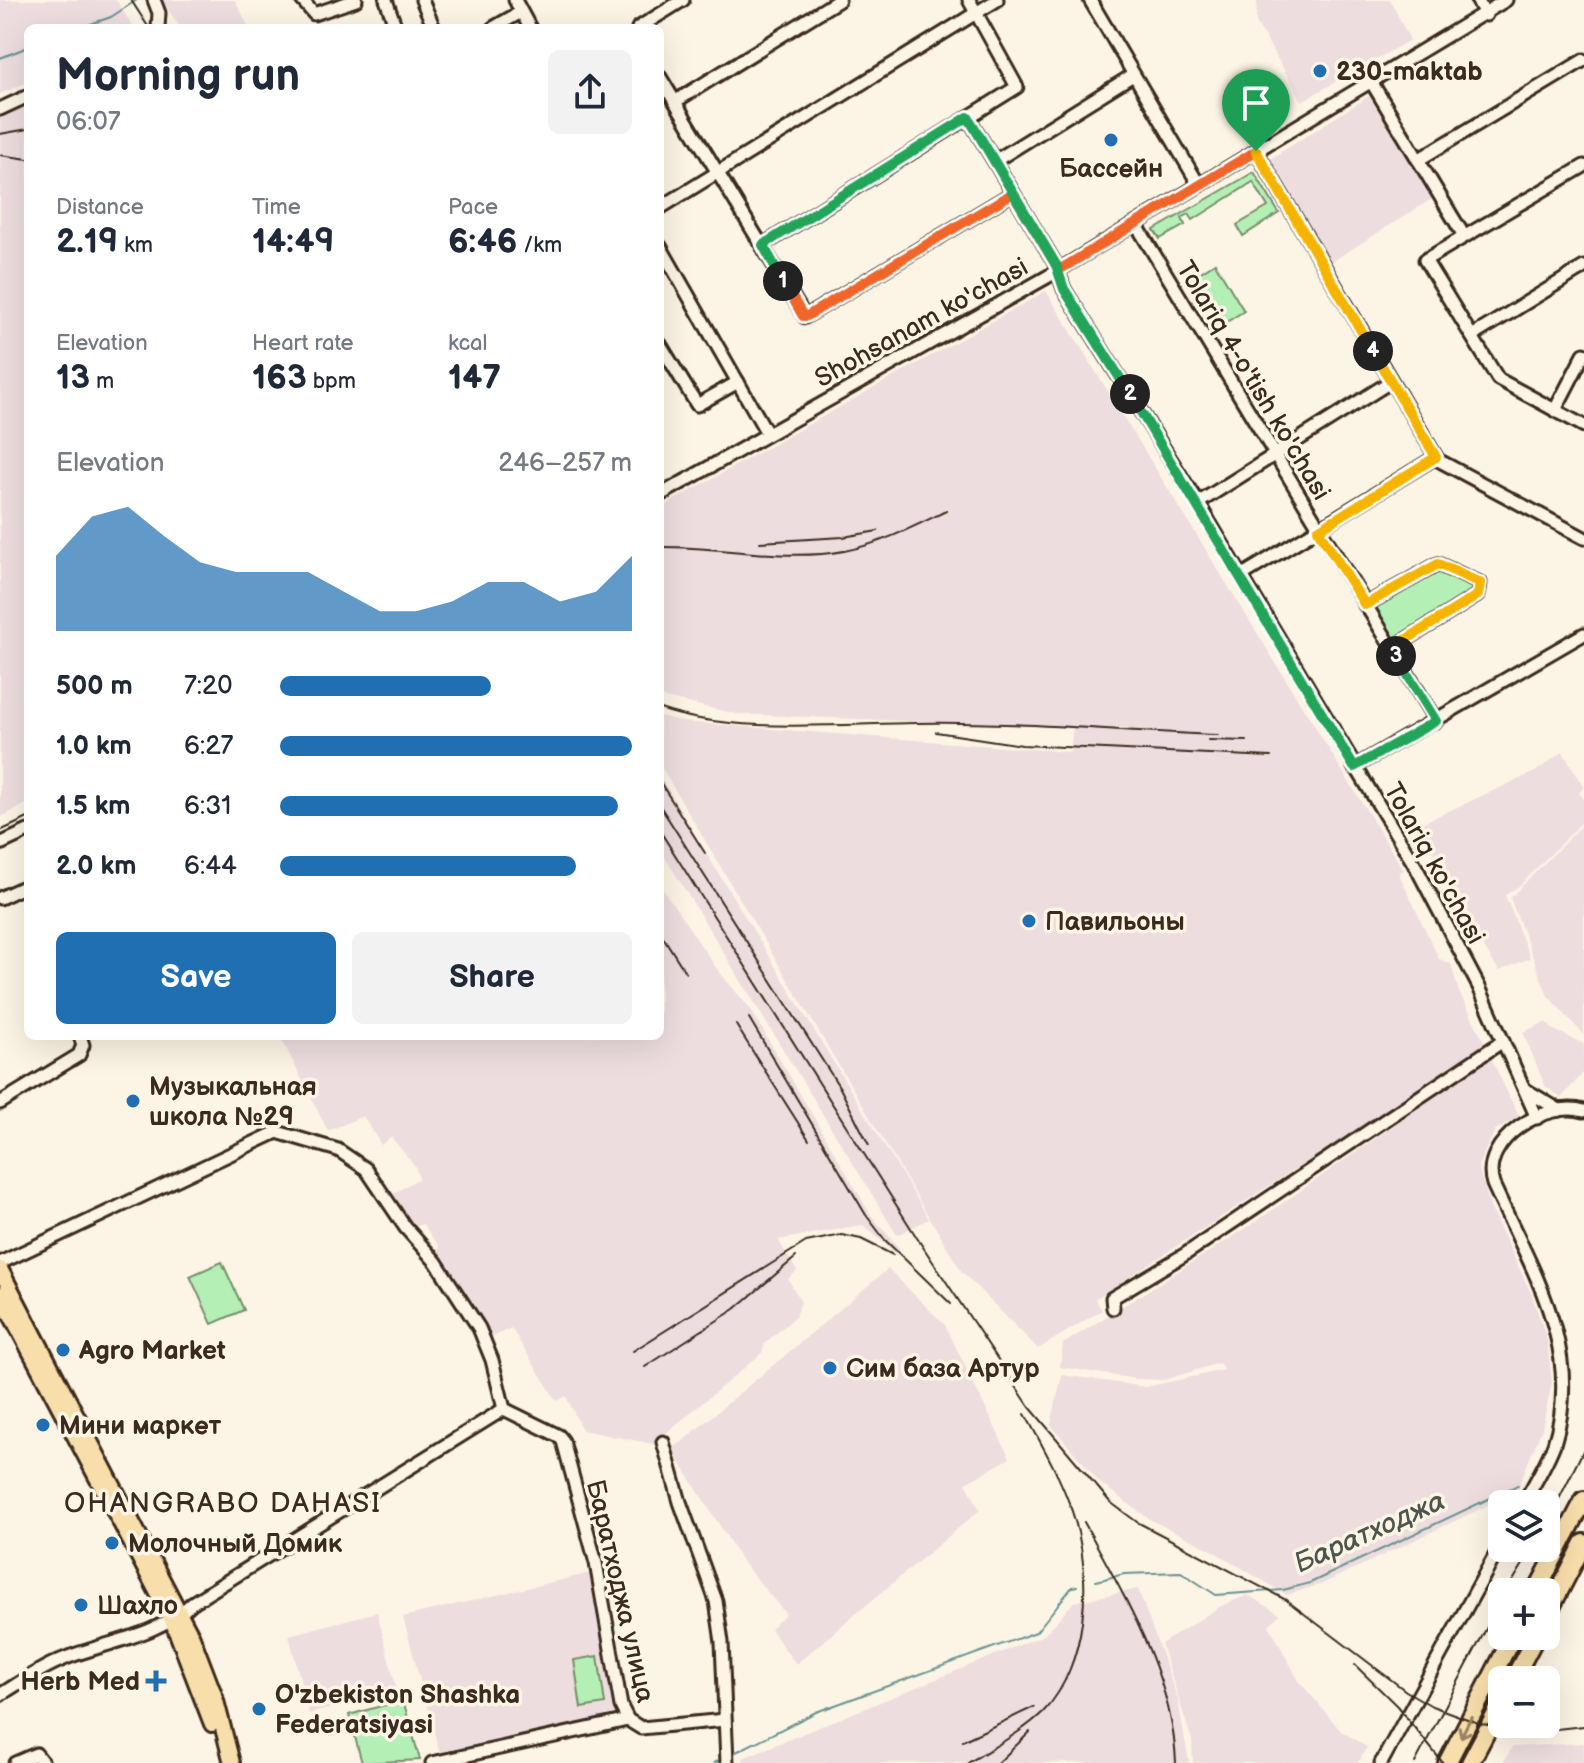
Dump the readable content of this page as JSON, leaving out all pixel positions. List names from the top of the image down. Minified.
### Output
{"streets":{"street":["Shohsanam ko'chasi","Tolariq 4-o'tish ko'chasi","Tolariq ko'chasi","Баратходжа улица"]},"crossings":[["Shohsanam ko'chasi","Tolariq 4-o'tish ko'chasi"],["Shohsanam ko'chasi","Tolariq ko'chasi"]],"districts":["OHANGRABO DAHASI"],"water":["Баратходжа"],"places":{"other":["230-maktab","Бассейн","Павильоны","Музыкальная школа №29","Agro Market","Сим база Артур","Мини маркет","Молочный Домик","Шахло","O'zbekiston Shashka Federatsiyasi"],"health":["Herb Med"]},"page":{"heading":["Morning run","06:07"],"stats":[["Distance","2.19 km"],["Time","14:49"],["Pace","6:46 /km"],["Elevation","13 m"],["Heart rate","163 bpm"],["kcal","147"]],"pins":["1","4","2","3"],"chart":["Elevation","246–257 m"],"list":[{"name":"500 m","note":"7:20"},{"name":"1.0 km","note":"6:27"},{"name":"1.5 km","note":"6:31"},{"name":"2.0 km","note":"6:44"}],"buttons":["Save","Share"],"map_buttons":["+","−"]}}
